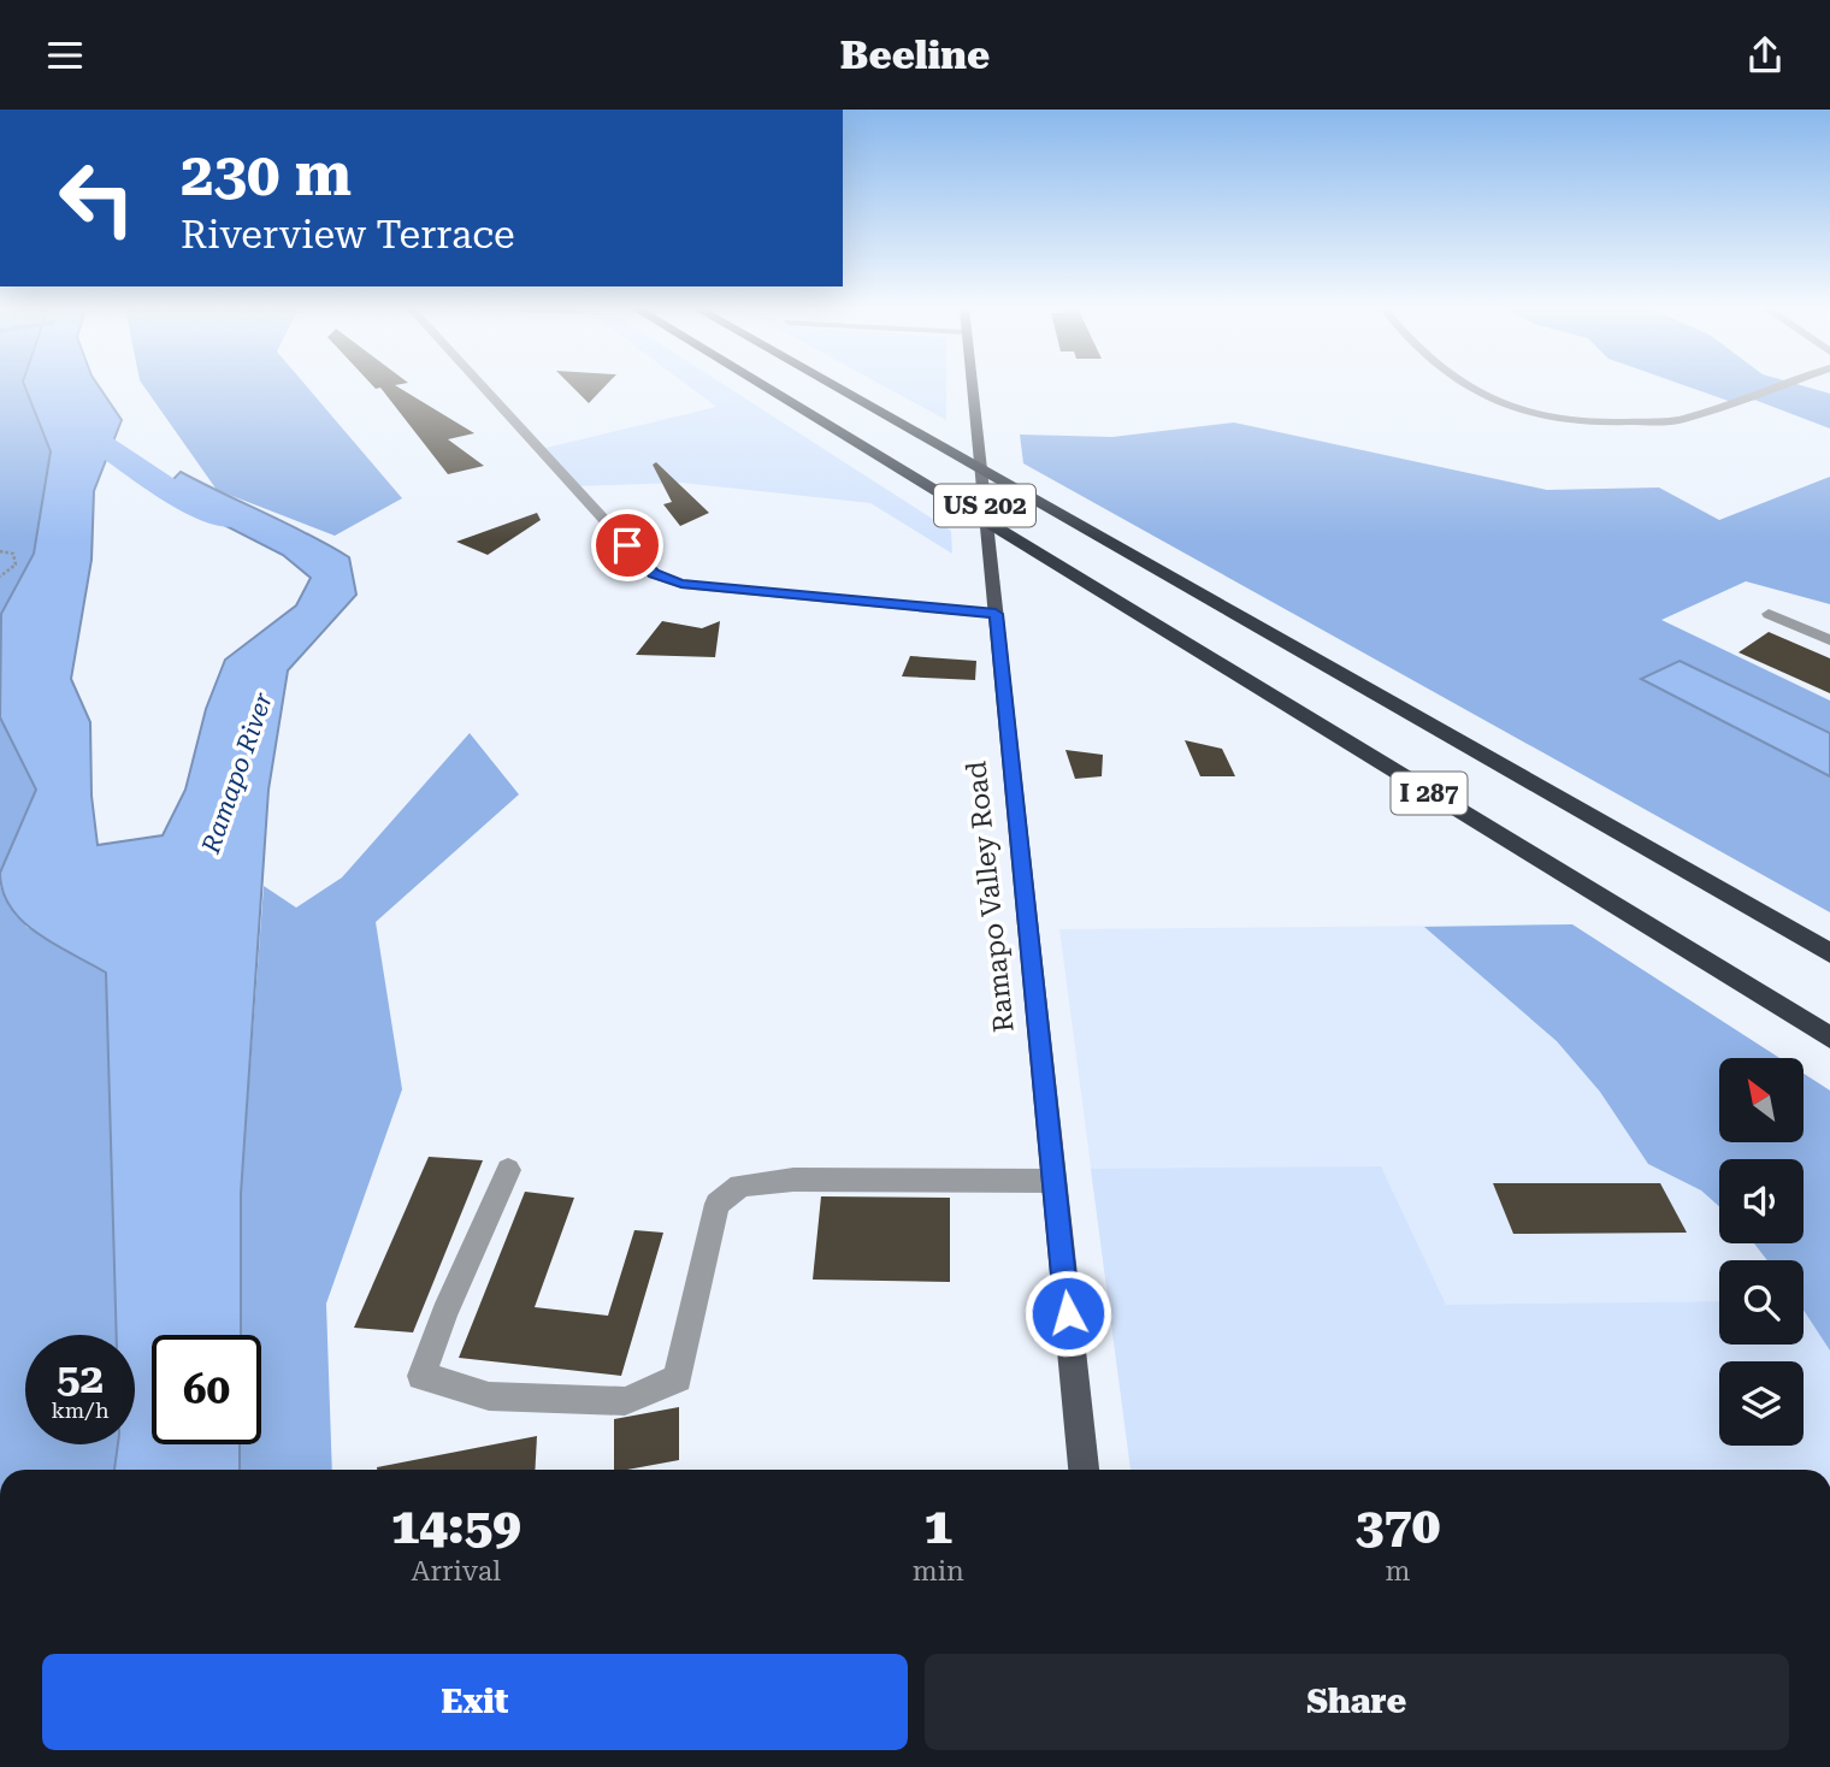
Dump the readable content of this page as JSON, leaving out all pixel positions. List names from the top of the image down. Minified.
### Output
{"streets":{"highway":["I 287"],"main road":["US 202","Ramapo Valley Road"]},"water":["Ramapo River"],"north":"top left","page":{"header":"Beeline","turn":["230 m","Riverview Terrace"],"speed":"52 km/h","limit":"60","eta":["14:59","Arrival","1","min","370","m"],"buttons":["Exit","Share"]}}
